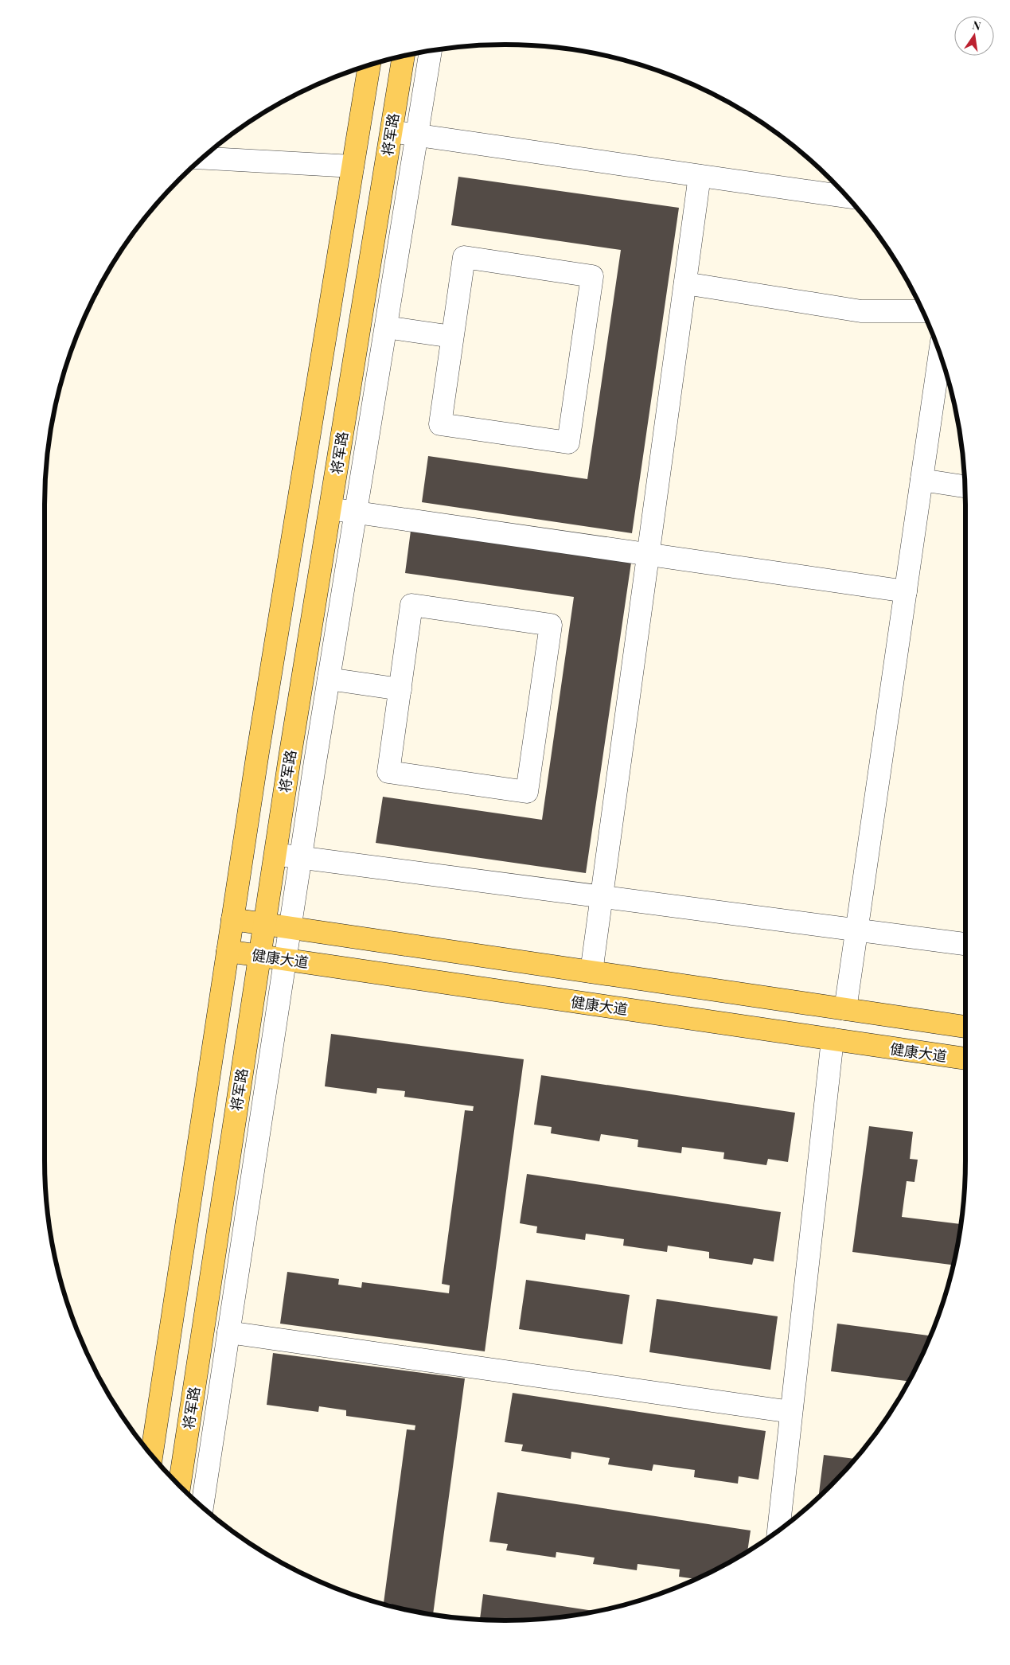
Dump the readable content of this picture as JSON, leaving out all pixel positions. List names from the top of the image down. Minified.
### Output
{"streets":{"main road":["将军路","健康大道"]},"crossings":[["将军路","健康大道"]],"north":"top"}
